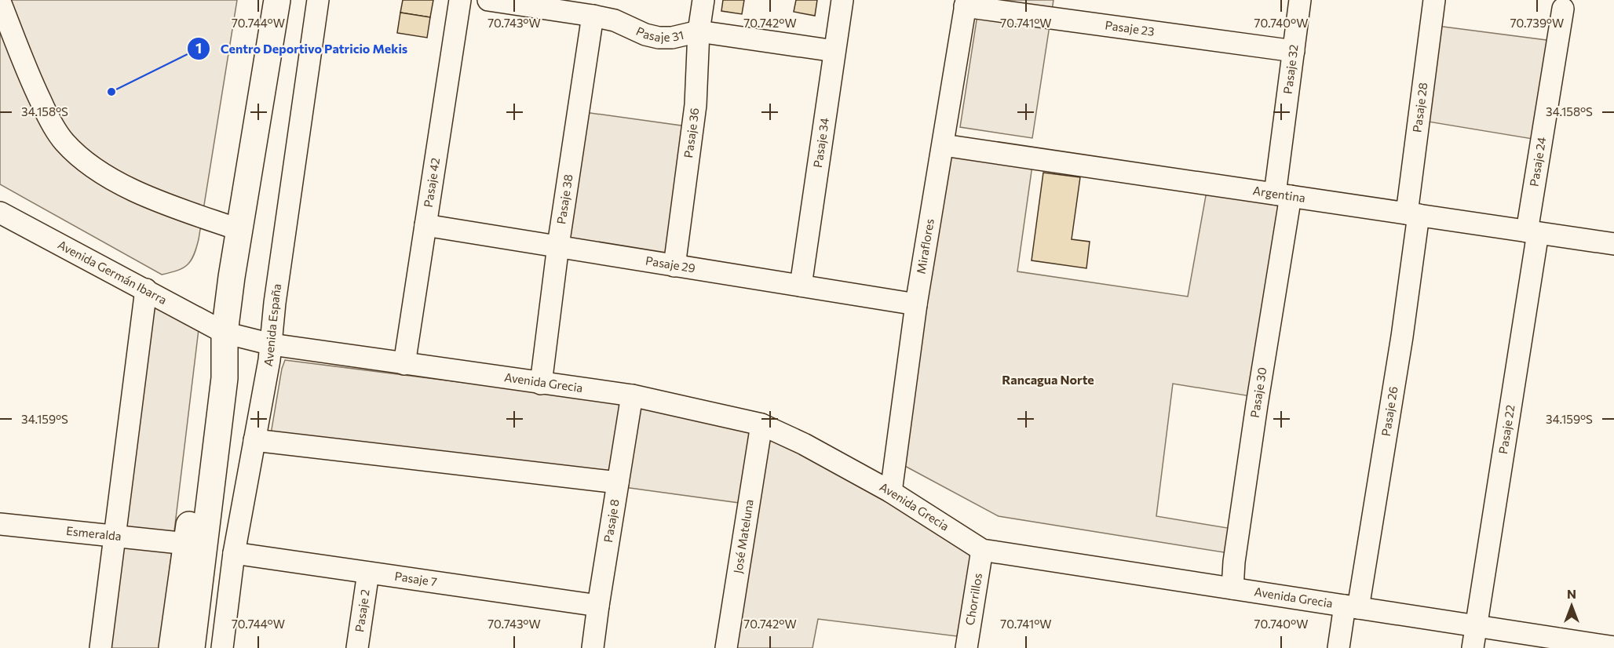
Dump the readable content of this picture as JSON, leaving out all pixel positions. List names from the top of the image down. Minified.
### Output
{"streets":{"street":["Pasaje 23","Pasaje 31","Pasaje 32","Pasaje 28","Pasaje 36","Pasaje 34","Pasaje 24","Pasaje 42","Argentina","Pasaje 38","Miraflores","Pasaje 29","Avenida Germán Ibarra","Avenida España","Avenida Grecia","Pasaje 30","Pasaje 26","Pasaje 22","Pasaje 8","Esmeralda","José Mateluna","Pasaje 7","Chorrillos","Pasaje 2"]},"crossings":[["Pasaje 23","Pasaje 32"],["Pasaje 23","Miraflores"],["Pasaje 31","Pasaje 36"],["Pasaje 31","Pasaje 34"],["Pasaje 31","Pasaje 38"],["Pasaje 32","Argentina"],["Pasaje 32","Pasaje 30"],["Pasaje 28","Argentina"],["Pasaje 28","Pasaje 26"],["Pasaje 36","Pasaje 29"],["Pasaje 34","Pasaje 29"],["Pasaje 24","Argentina"],["Pasaje 24","Pasaje 22"],["Pasaje 42","Pasaje 29"],["Pasaje 42","Avenida Grecia"],["Argentina","Miraflores"],["Argentina","Pasaje 30"],["Argentina","Pasaje 26"],["Argentina","Pasaje 22"],["Pasaje 38","Pasaje 29"],["Pasaje 38","Avenida Grecia"],["Miraflores","Pasaje 29"],["Miraflores","Avenida Grecia"],["Avenida Germán Ibarra","Avenida Grecia"],["Avenida España","Avenida Grecia"],["Avenida España","Pasaje 7"],["Avenida Grecia","Pasaje 30"],["Avenida Grecia","Pasaje 26"],["Avenida Grecia","Pasaje 22"],["Avenida Grecia","Pasaje 8"],["Avenida Grecia","José Mateluna"],["Avenida Grecia","Chorrillos"],["Pasaje 8","Pasaje 7"],["Pasaje 7","Pasaje 2"]],"districts":["Rancagua Norte"],"places":["Centro Deportivo Patricio Mekis"],"north":"top","coordinates":["70.744°W","70.743°W","70.742°W","70.741°W","70.740°W","70.739°W","34.158°S","34.159°S"]}
